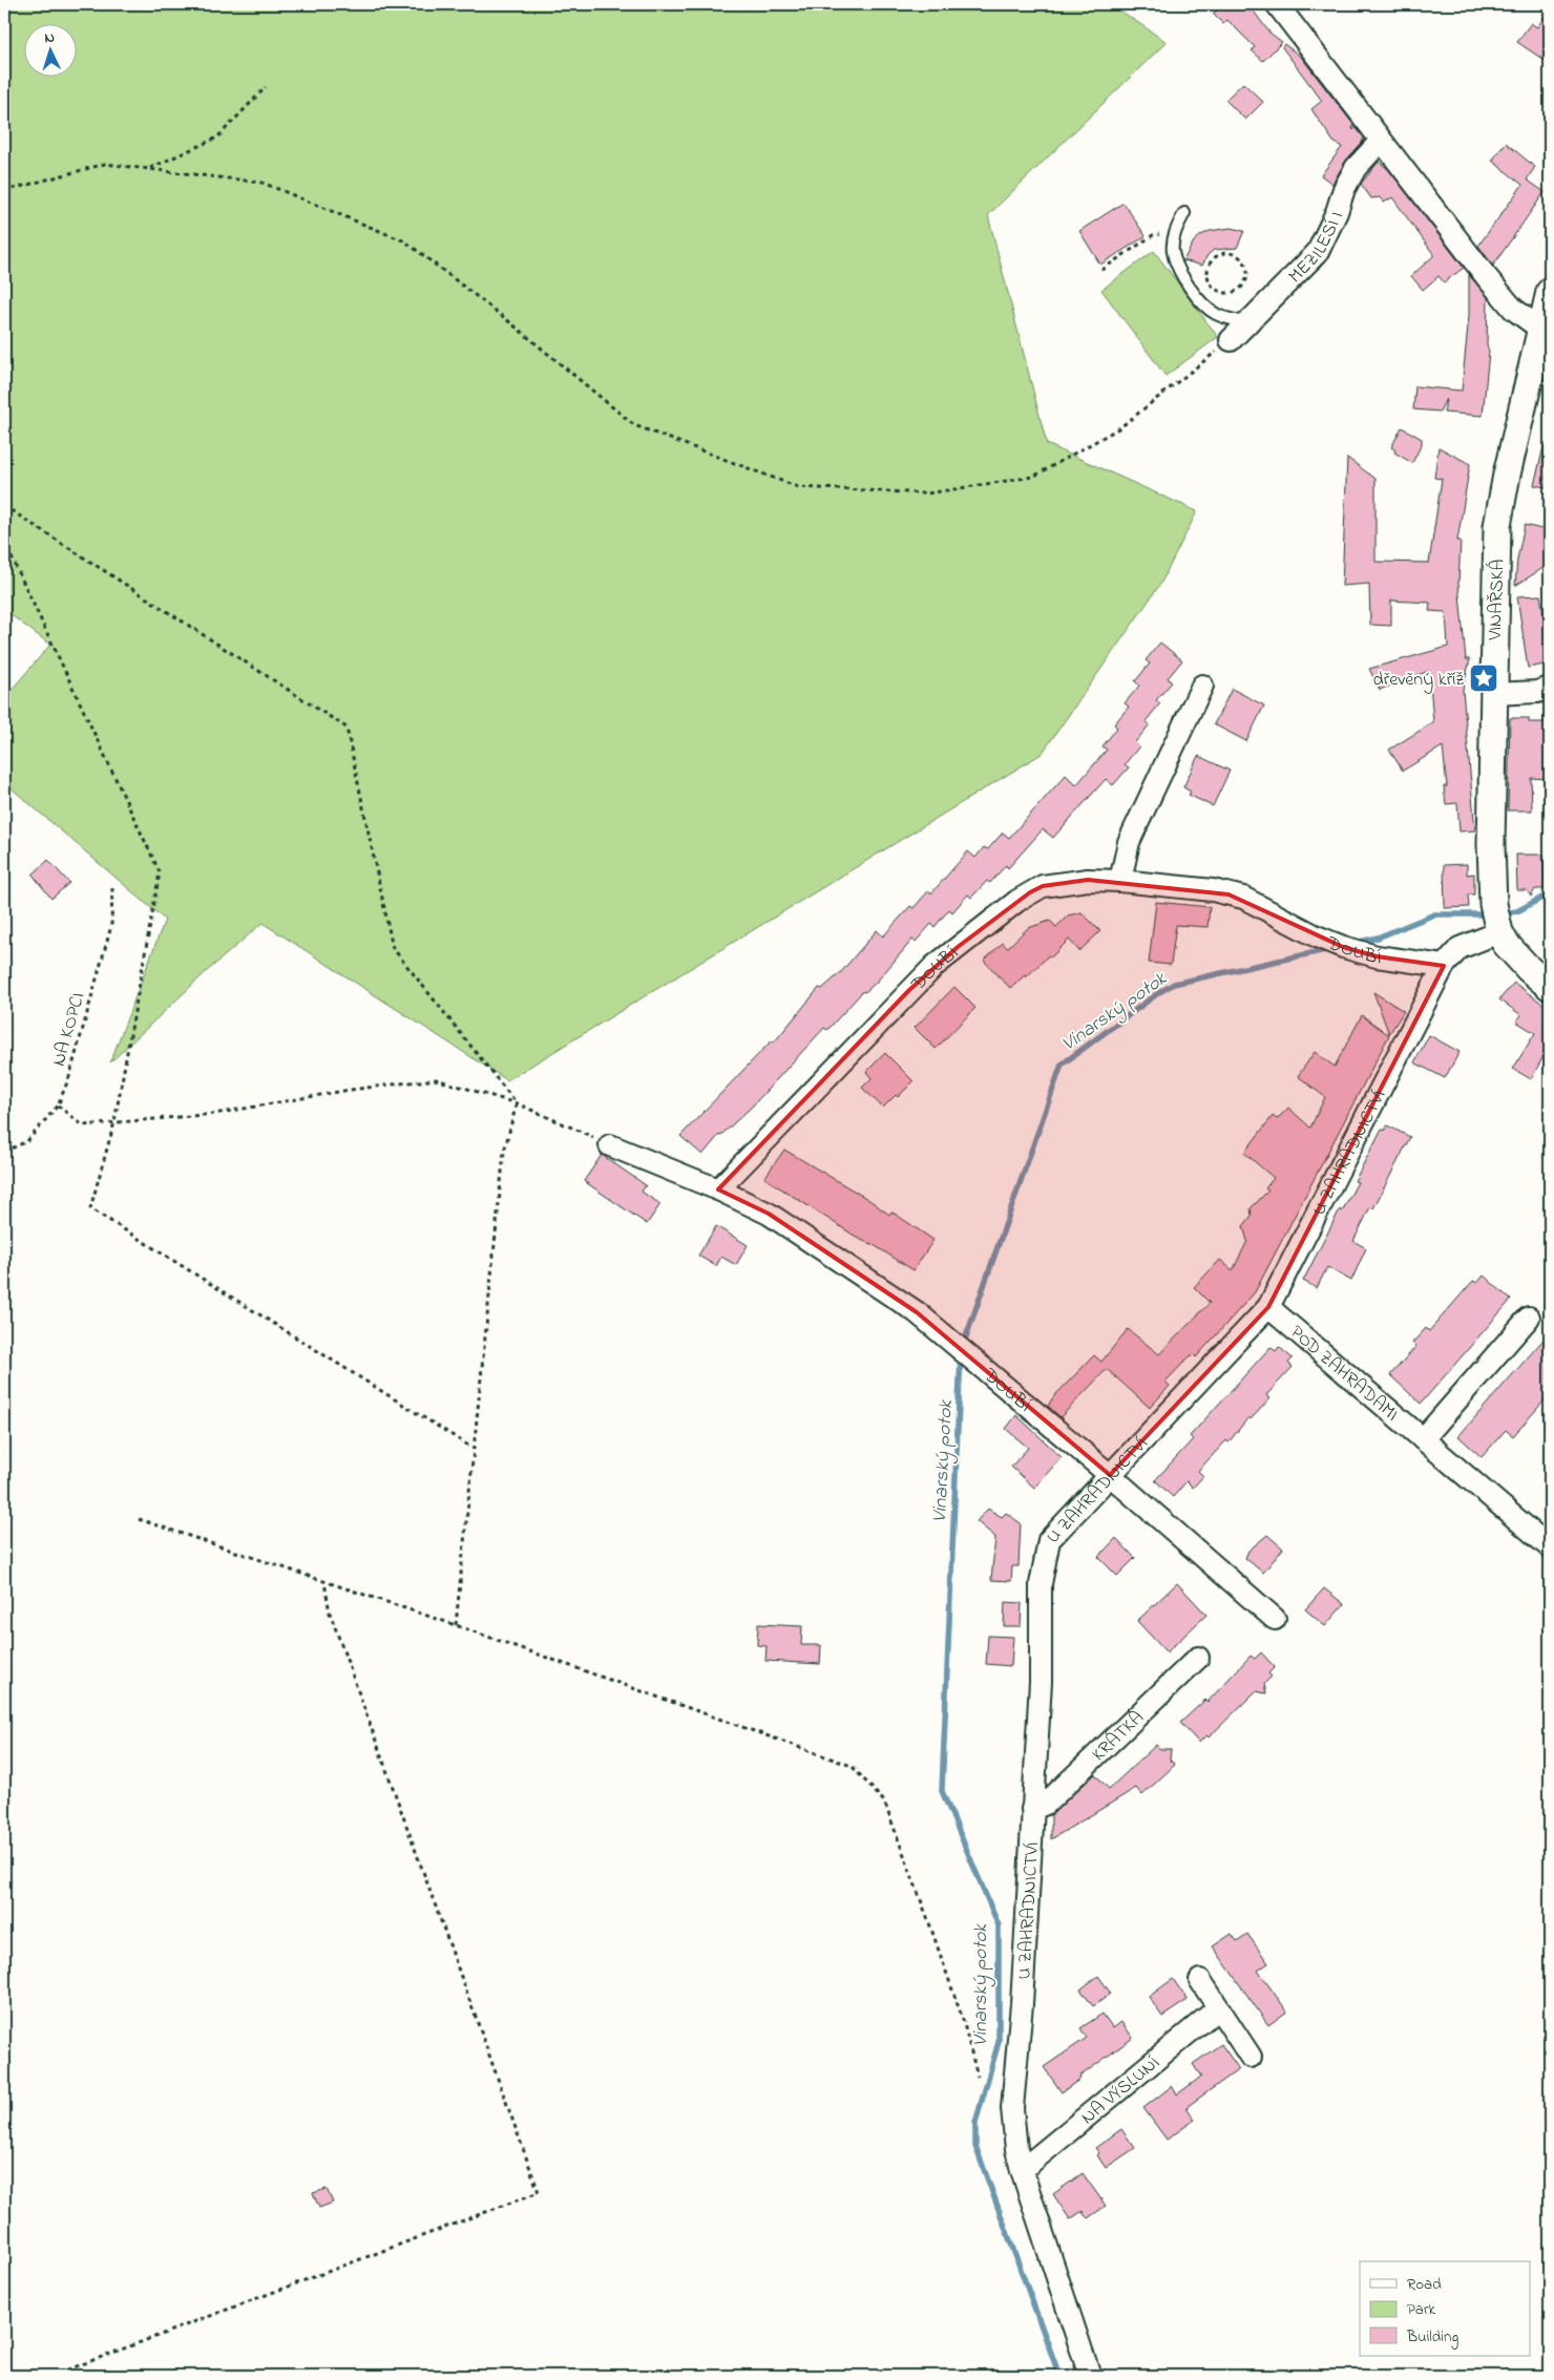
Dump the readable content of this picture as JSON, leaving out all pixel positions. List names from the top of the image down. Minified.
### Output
{"streets":{"street":["MEZILESÍ I","VINAŘSKÁ","DOUBÍ","U ZAHRADNICTVÍ","POD ZAHRADAMI","KRÁTKÁ","NA VÝSLUNÍ"],"path":["NA KOPCI"]},"crossings":[["VINAŘSKÁ","U ZAHRADNICTVÍ"],["DOUBÍ","U ZAHRADNICTVÍ"],["U ZAHRADNICTVÍ","POD ZAHRADAMI"],["U ZAHRADNICTVÍ","KRÁTKÁ"],["U ZAHRADNICTVÍ","NA VÝSLUNÍ"]],"water":["Vinarský potok"],"places":{"place":["dřevěný kříž"]},"legend":["Road","Park","Building"],"north":"top"}
